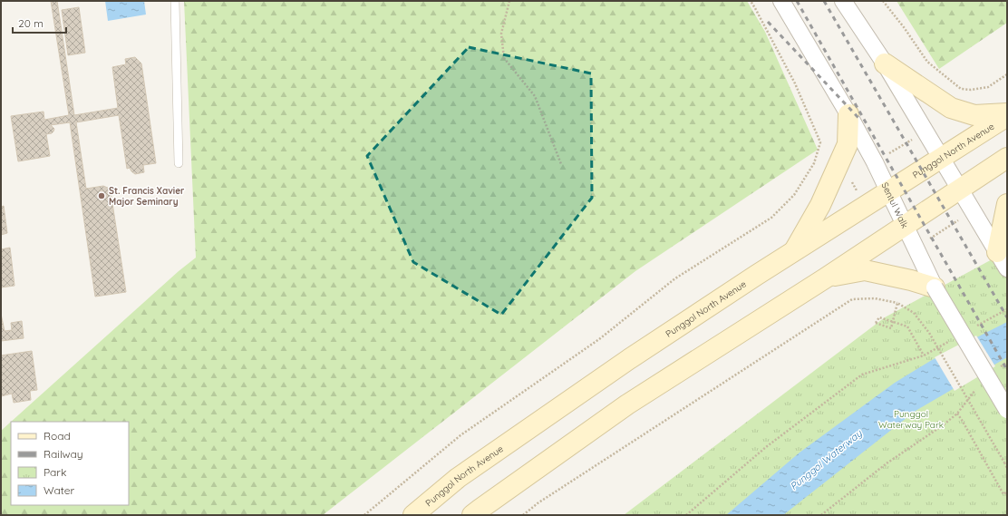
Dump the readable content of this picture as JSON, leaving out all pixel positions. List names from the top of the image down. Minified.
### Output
{"streets":{"main road":["Punggol North Avenue"],"street":["Sentul Walk"]},"crossings":[["Punggol North Avenue","Sentul Walk"]],"water":["Punggol Waterway"],"parks":["Punggol Waterway Park"],"places":["St. Francis Xavier Major Seminary"],"legend":["Road","Railway","Park","Water"],"scale_bar":"20 m"}
